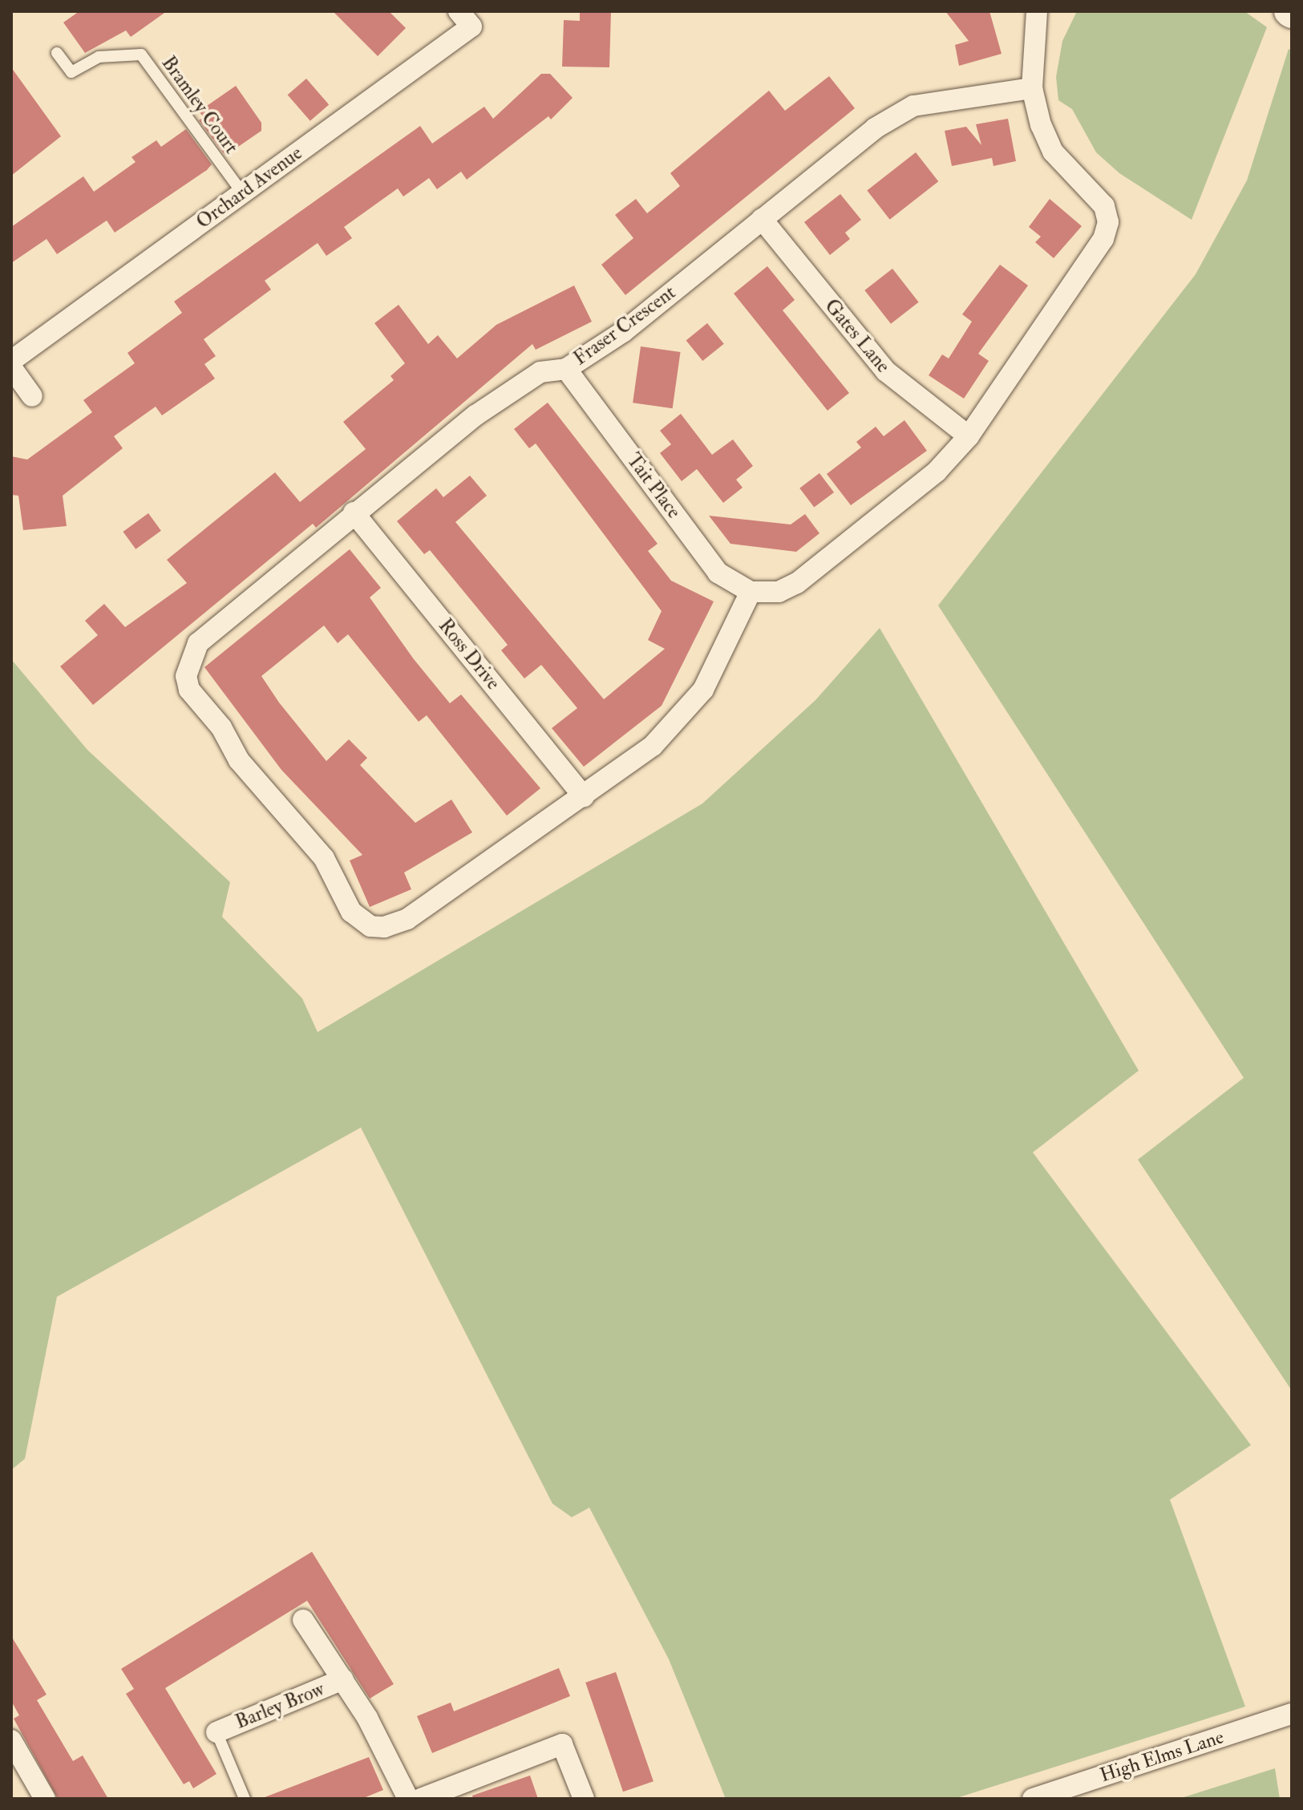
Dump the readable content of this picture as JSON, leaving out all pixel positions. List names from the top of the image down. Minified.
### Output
{"streets":{"street":["Orchard Avenue","Fraser Crescent","Gates Lane","Tait Place","Ross Drive","Barley Brow","High Elms Lane"],"lane":["Bramley Court"]},"crossings":[["Bramley Court","Orchard Avenue"],["Fraser Crescent","Gates Lane"],["Fraser Crescent","Tait Place"],["Fraser Crescent","Ross Drive"]]}
